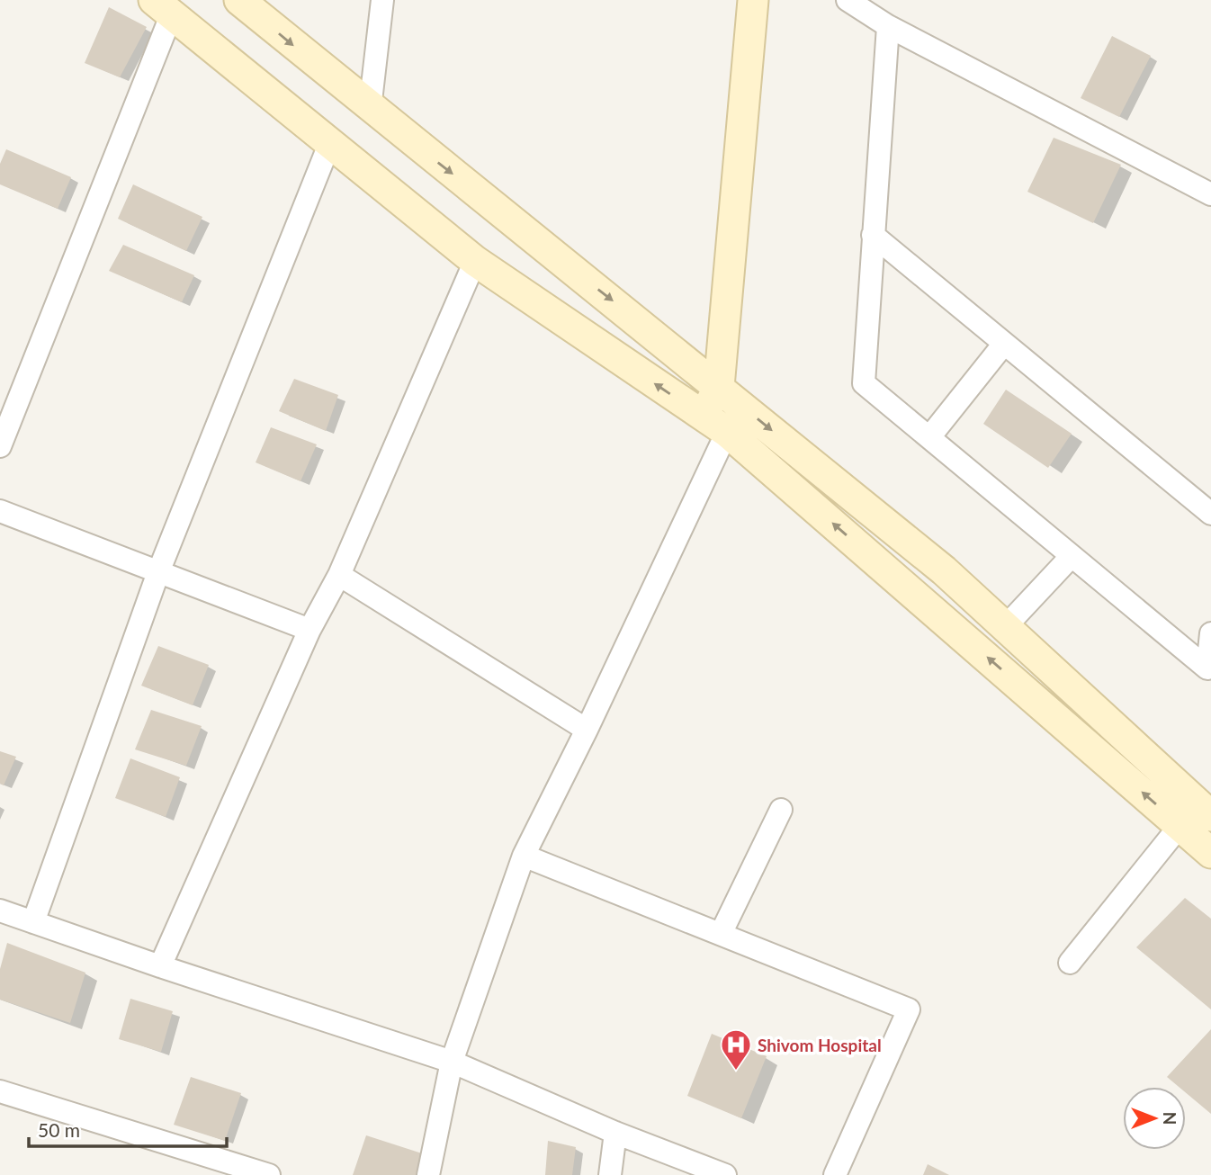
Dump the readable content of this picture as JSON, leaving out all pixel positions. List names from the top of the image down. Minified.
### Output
{"places":{"hospital":["Shivom Hospital"]},"scale_bar":"50 m","north":"right"}
